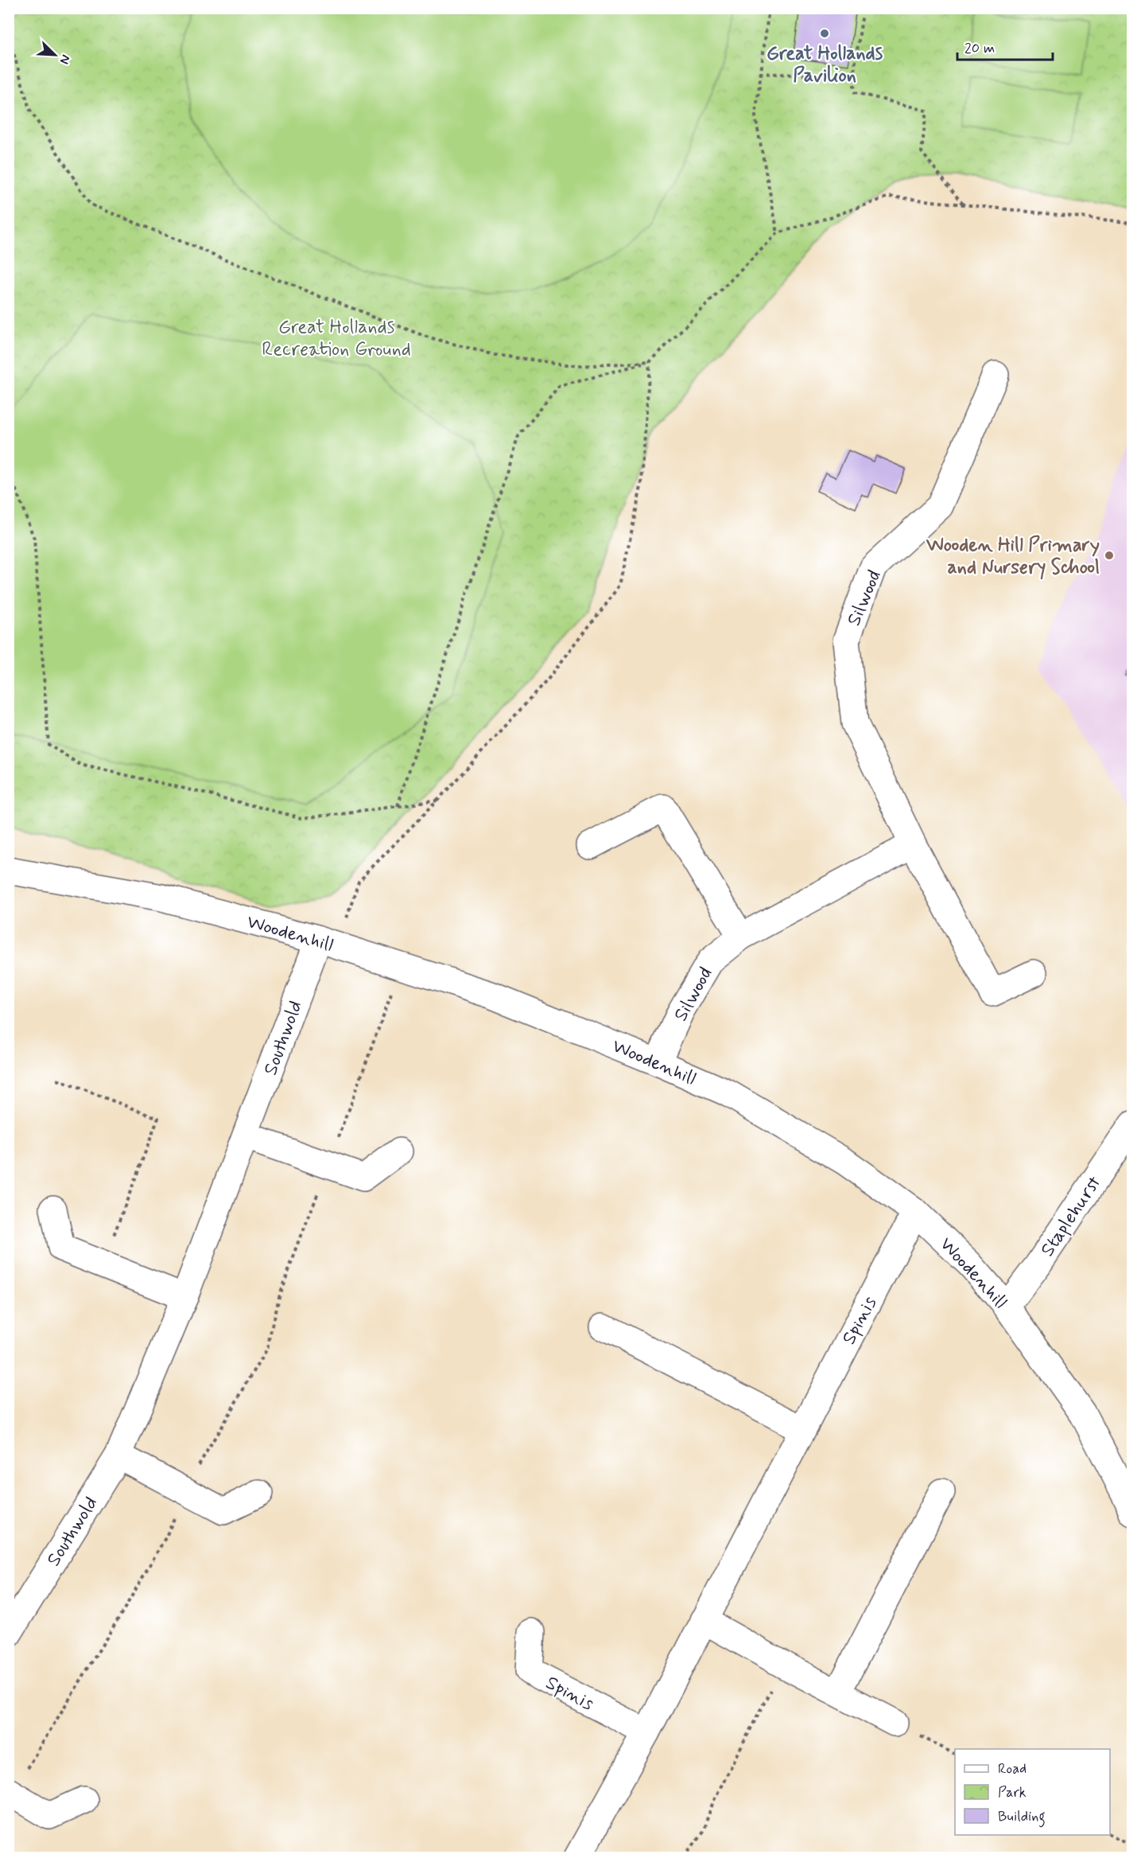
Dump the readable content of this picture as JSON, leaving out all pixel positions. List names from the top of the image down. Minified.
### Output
{"streets":{"street":["Silwood","Woodenhill","Southwold","Staplehurst","Spinis"]},"crossings":[["Silwood","Woodenhill"],["Woodenhill","Southwold"],["Woodenhill","Staplehurst"],["Woodenhill","Spinis"]],"parks":["Great Hollands Recreation Ground"],"places":["Great Hollands Pavilion","Wooden Hill Primary and Nursery School"],"legend":["Road","Park","Building"],"scale_bar":"20 m","north":"bottom right"}
